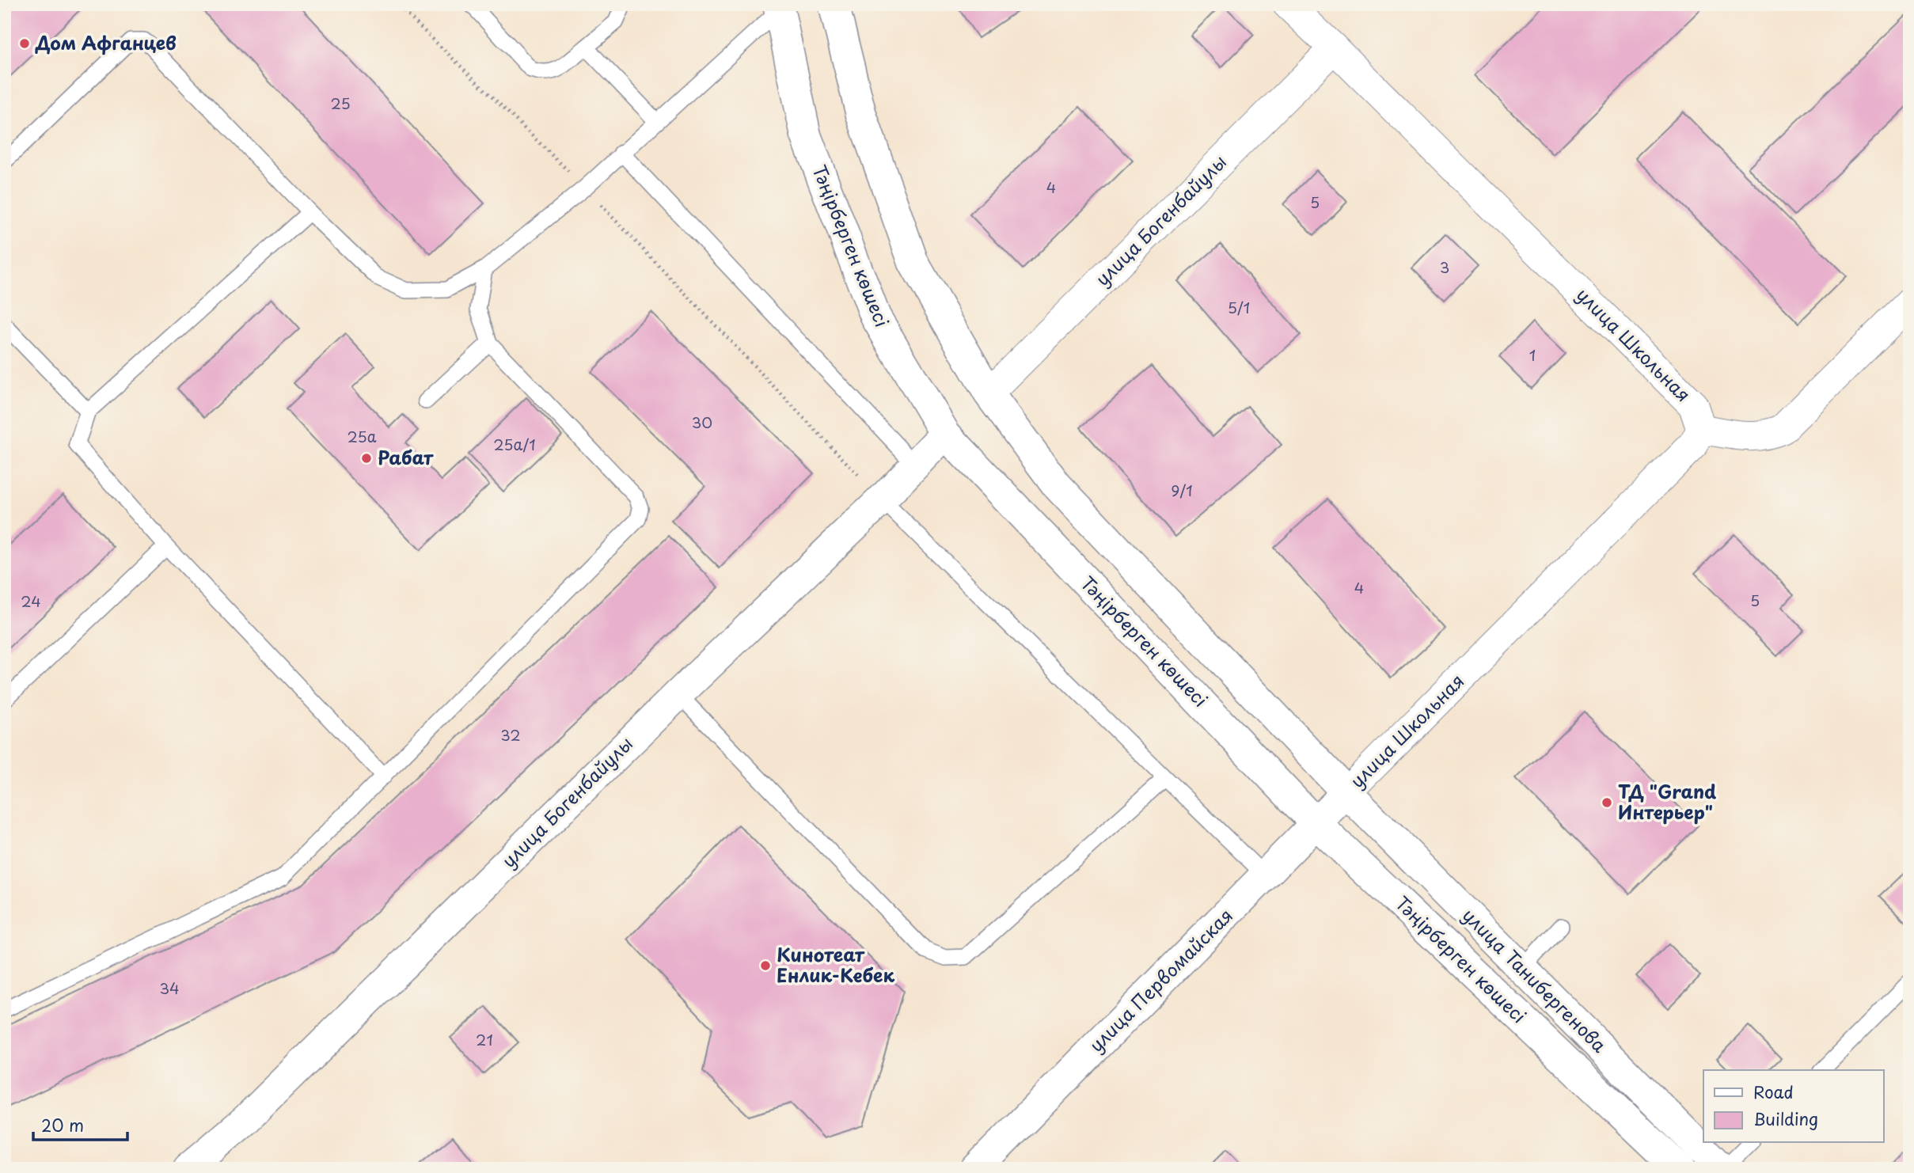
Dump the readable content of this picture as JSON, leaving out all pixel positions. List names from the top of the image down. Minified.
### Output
{"streets":{"main road":["улица Богенбайулы","Тәңірберген көшесі","улица Первомайская","улица Танибергенова"],"street":["улица Школьная"]},"crossings":[["улица Богенбайулы","Тәңірберген көшесі"],["улица Богенбайулы","улица Школьная"],["Тәңірберген көшесі","улица Первомайская"],["улица Школьная","улица Первомайская"],["улица Школьная","улица Танибергенова"],["улица Первомайская","улица Танибергенова"]],"places":["Дом Афганцев","Рабат","ТД \"Grand Интерьер\"","Кинотеат Енлик-Кебек"],"house_numbers":["25","4","5","3","5/1","1","30","25а","25а/1","9/1","4","5","24","32","34","21"],"legend":["Road","Building"],"scale_bar":"20 m"}
